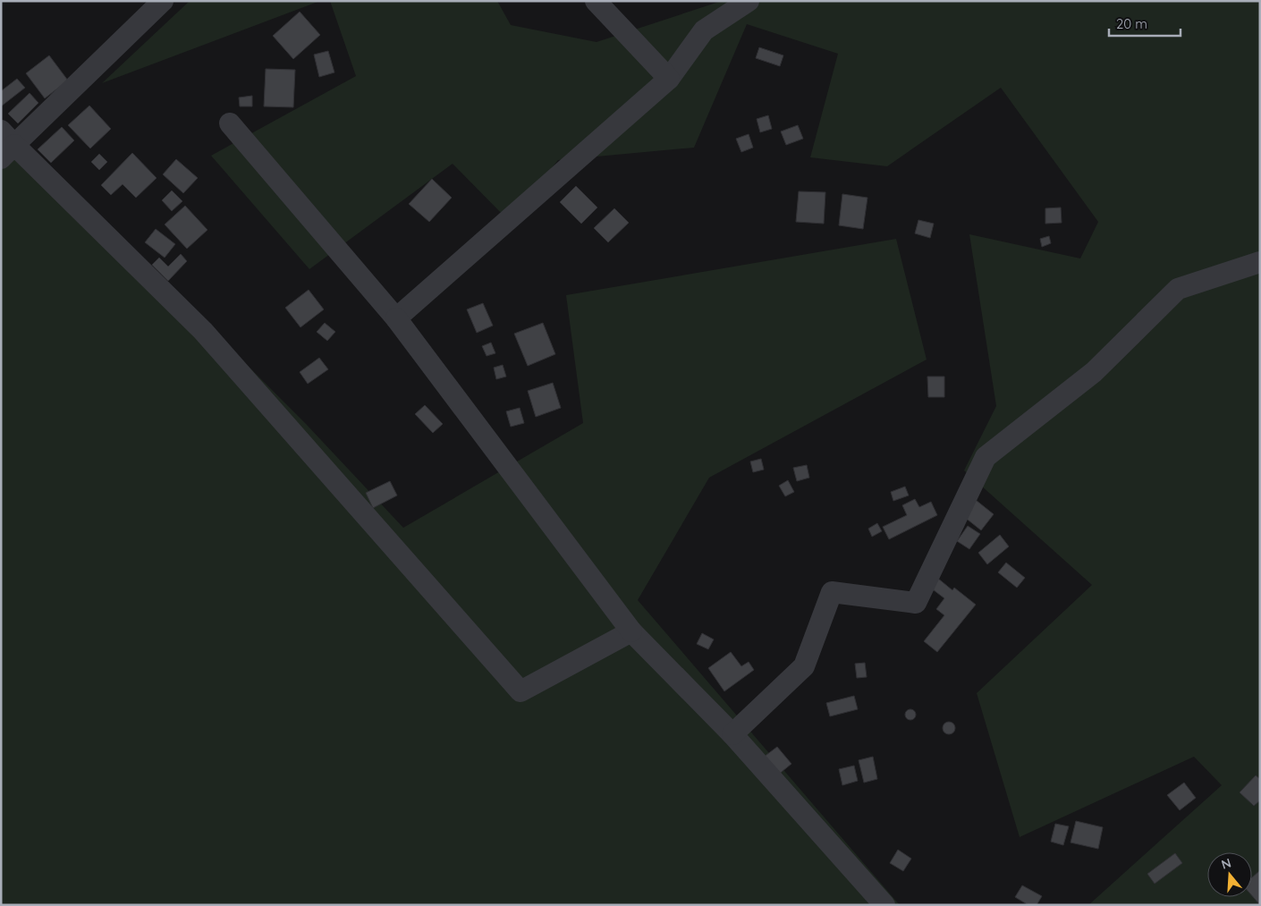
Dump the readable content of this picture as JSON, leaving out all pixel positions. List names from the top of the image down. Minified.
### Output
{"scale_bar":"20 m","north":"top"}
